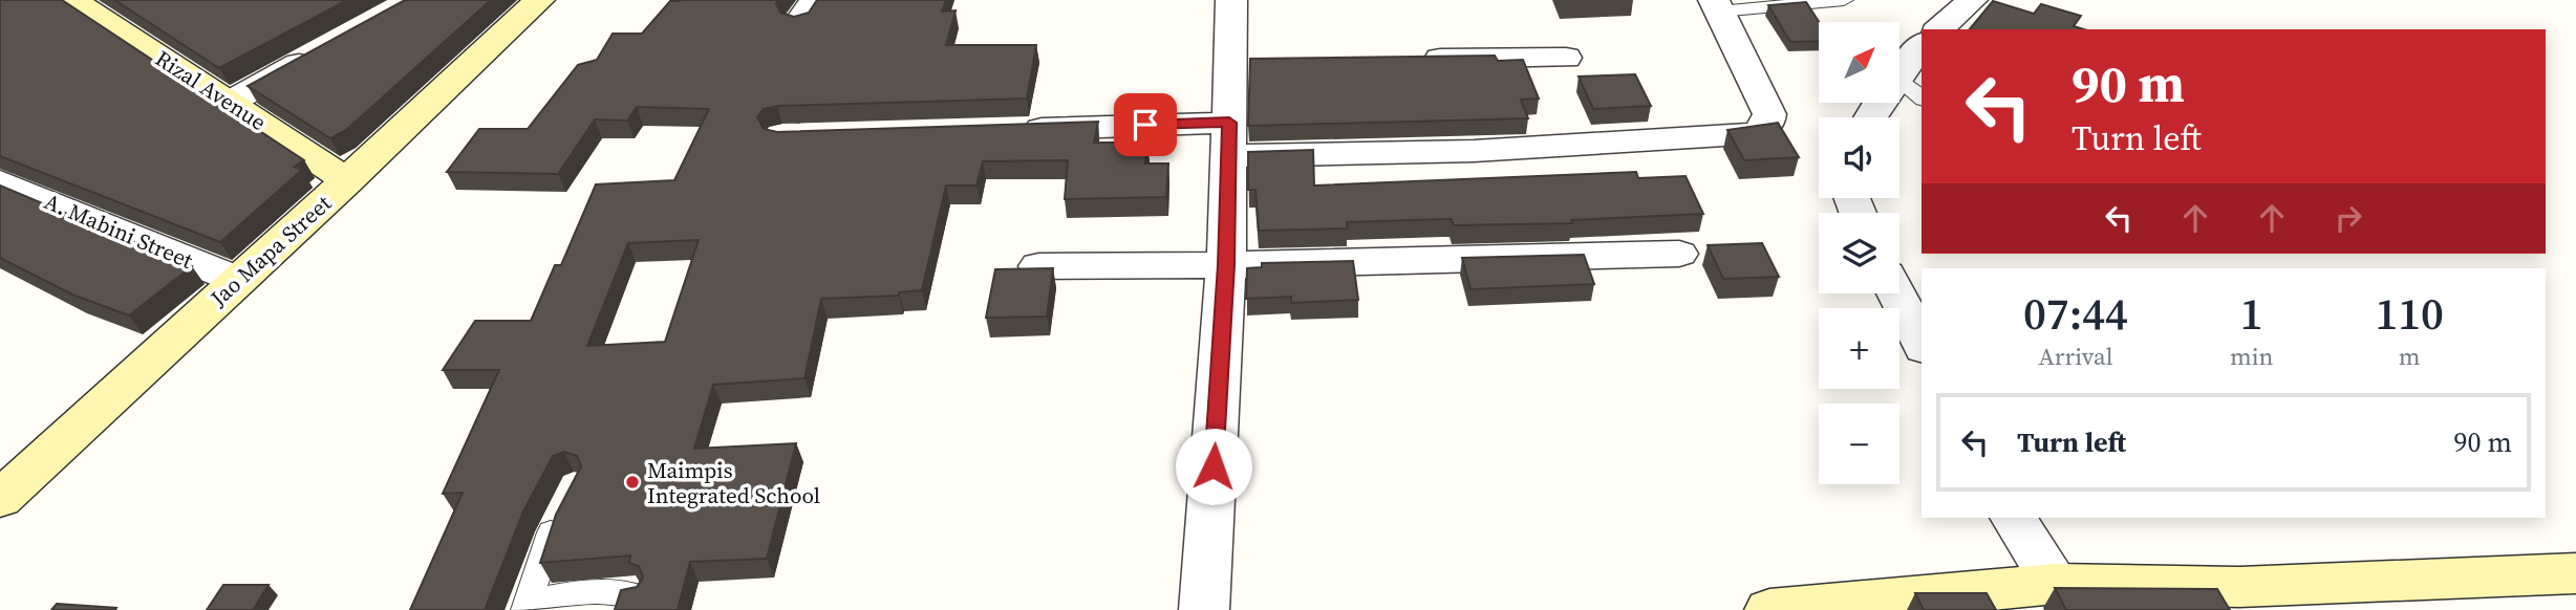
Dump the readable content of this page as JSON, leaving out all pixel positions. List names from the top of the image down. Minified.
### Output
{"streets":{"street":["Rizal Avenue","A. Mabini Street","Jao Mapa Street"]},"crossings":[["Rizal Avenue","Jao Mapa Street"],["A. Mabini Street","Jao Mapa Street"]],"places":["Maimpis Integrated School"],"north":"top right","page":{"map_buttons":["+","−"],"turn":["90 m","Turn left"],"eta":["07:44","Arrival","1","min","110","m"],"list":[{"name":"Turn left","value":"90 m"}]}}
